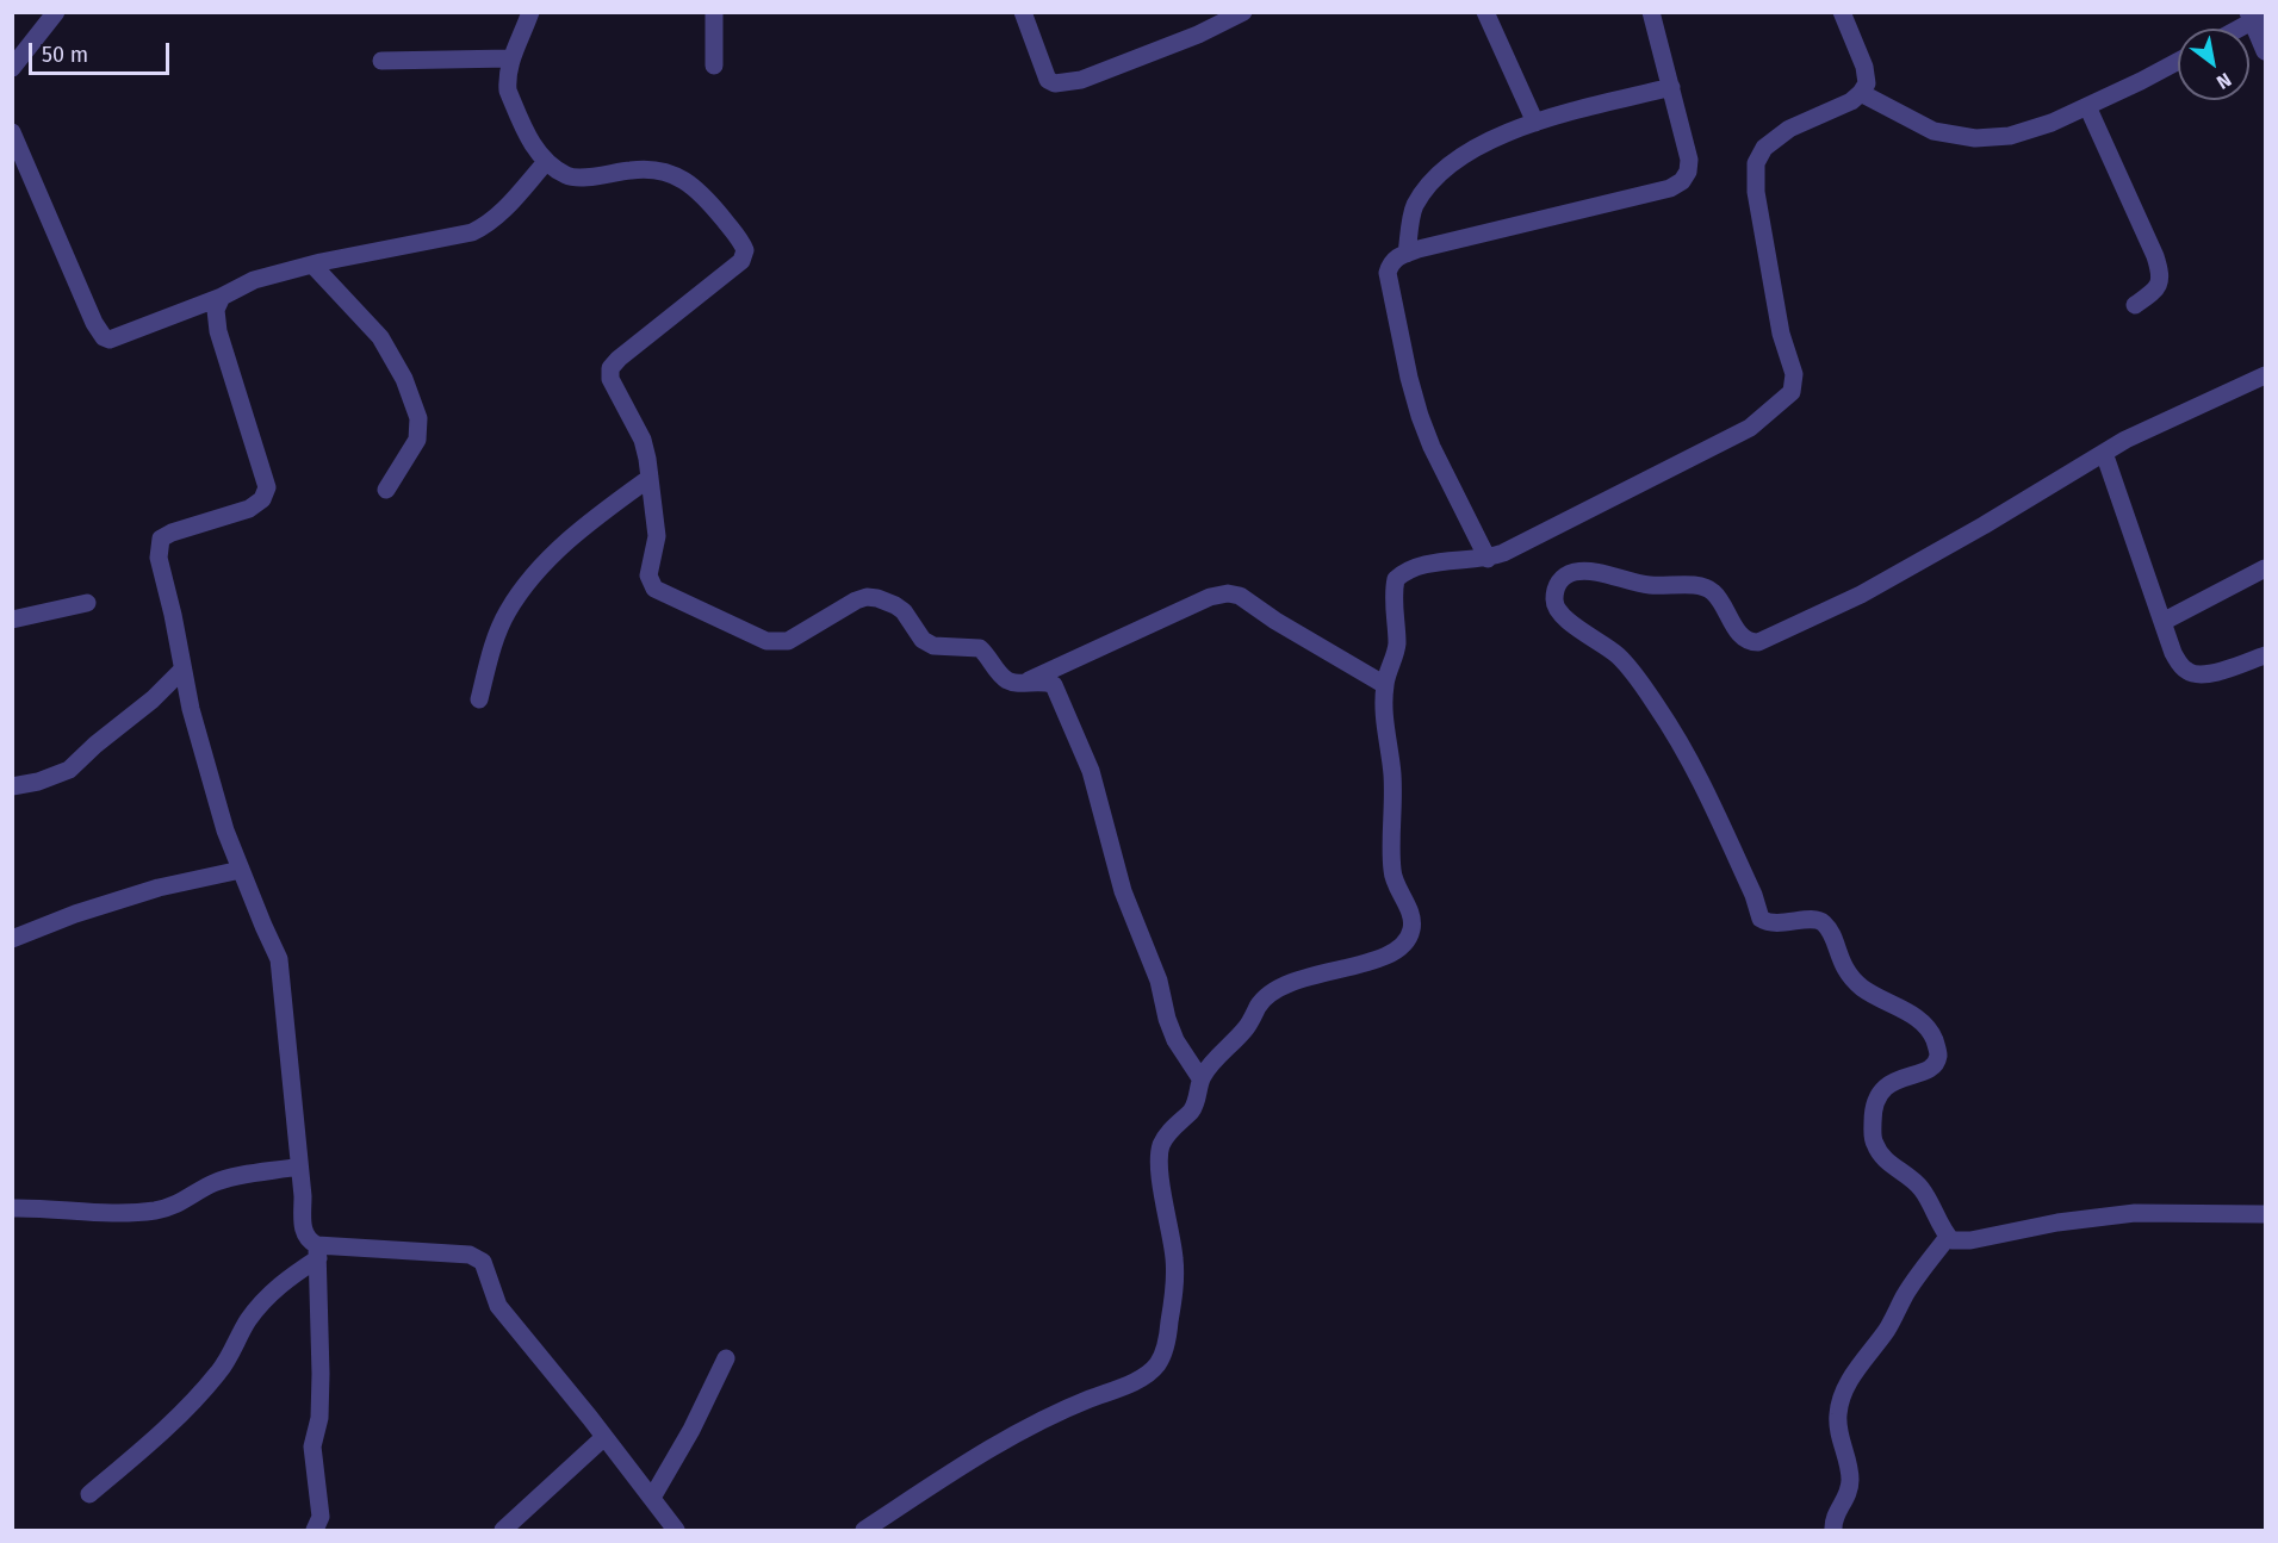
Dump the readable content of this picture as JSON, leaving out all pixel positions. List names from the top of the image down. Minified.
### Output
{"scale_bar":"50 m","north":"bottom right"}
